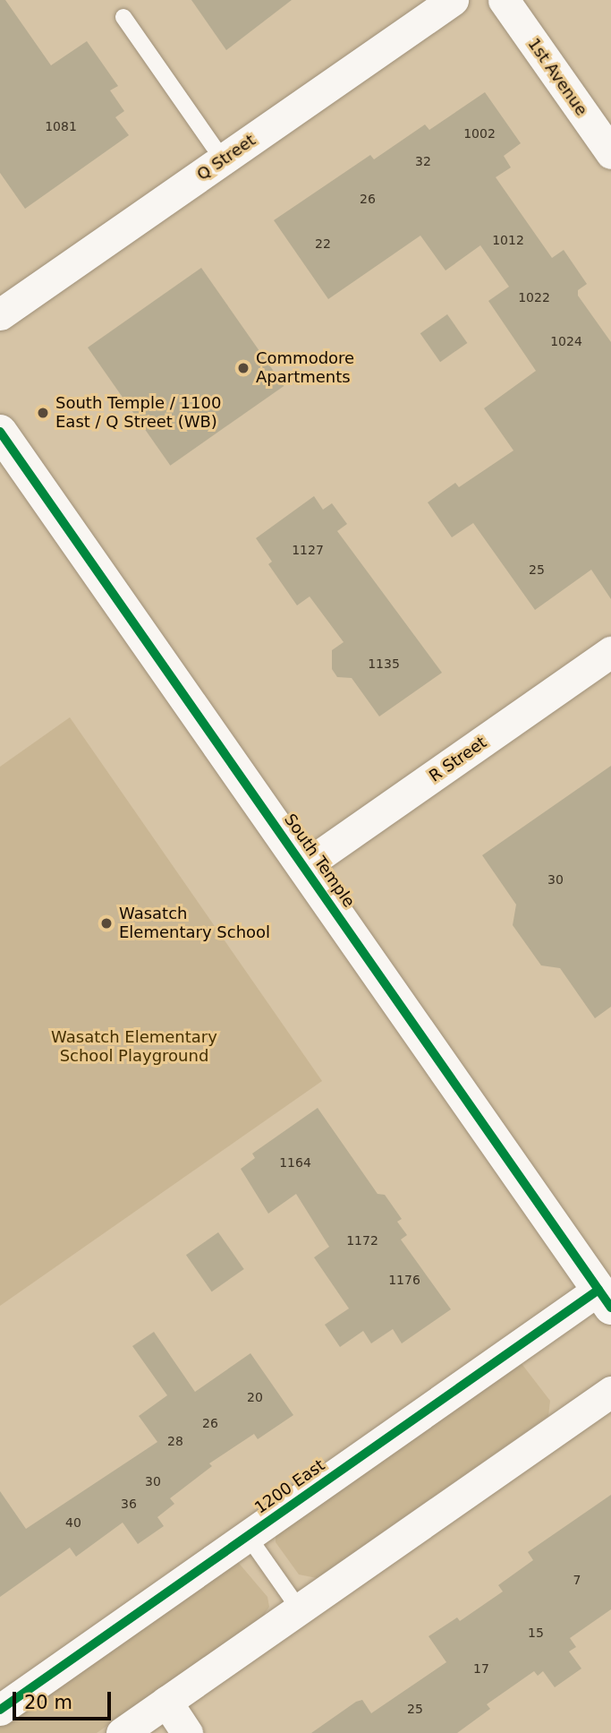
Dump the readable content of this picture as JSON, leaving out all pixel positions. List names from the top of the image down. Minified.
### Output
{"streets":{"main road":["South Temple"],"street":["1st Avenue","Q Street","R Street","1200 East"]},"crossings":[["R Street","South Temple"],["South Temple","1200 East"]],"parks":["Wasatch Elementary School Playground"],"places":["Commodore Apartments","South Temple / 1100 East / Q Street (WB)","Wasatch Elementary School"],"house_numbers":["1081","1002","32","26","1012","22","1022","1024","1127","25","1135","30","1164","1172","1176","20","26","28","30","36","40","7","15","17","25"],"scale_bar":"20 m"}
